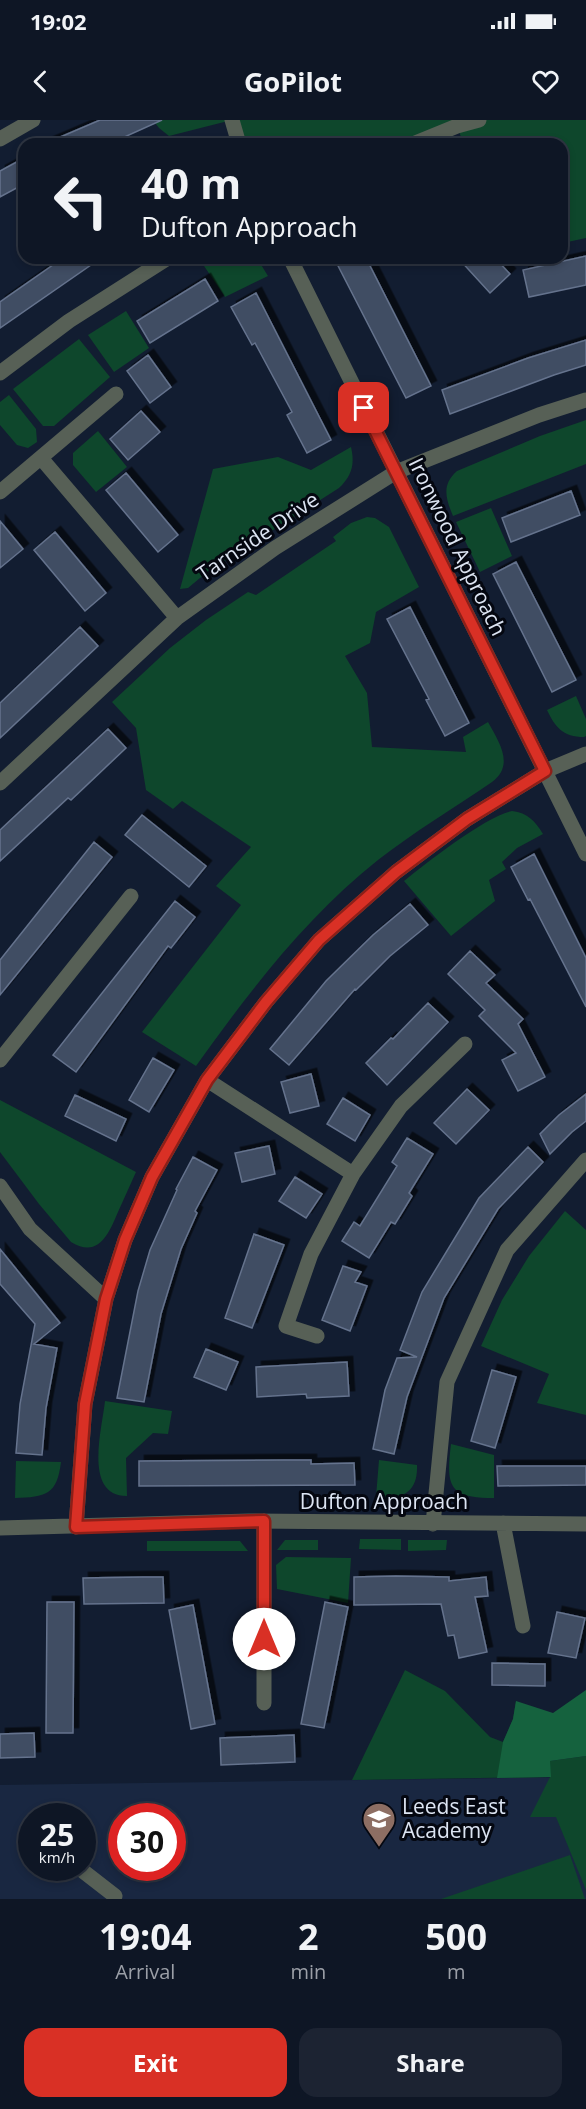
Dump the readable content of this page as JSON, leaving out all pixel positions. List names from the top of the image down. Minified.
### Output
{"streets":{"street":["Tarnside Drive","Ironwood Approach","Dufton Approach"]},"crossings":[["Tarnside Drive","Ironwood Approach"]],"places":{"school or university":["Leeds East Academy"]},"page":{"status":"19:02","header":"GoPilot","turn":["40 m","Dufton Approach"],"speed":"25 km/h","limit":"30","eta":["19:04","Arrival","2","min","500","m"],"buttons":["Exit","Share"]}}
